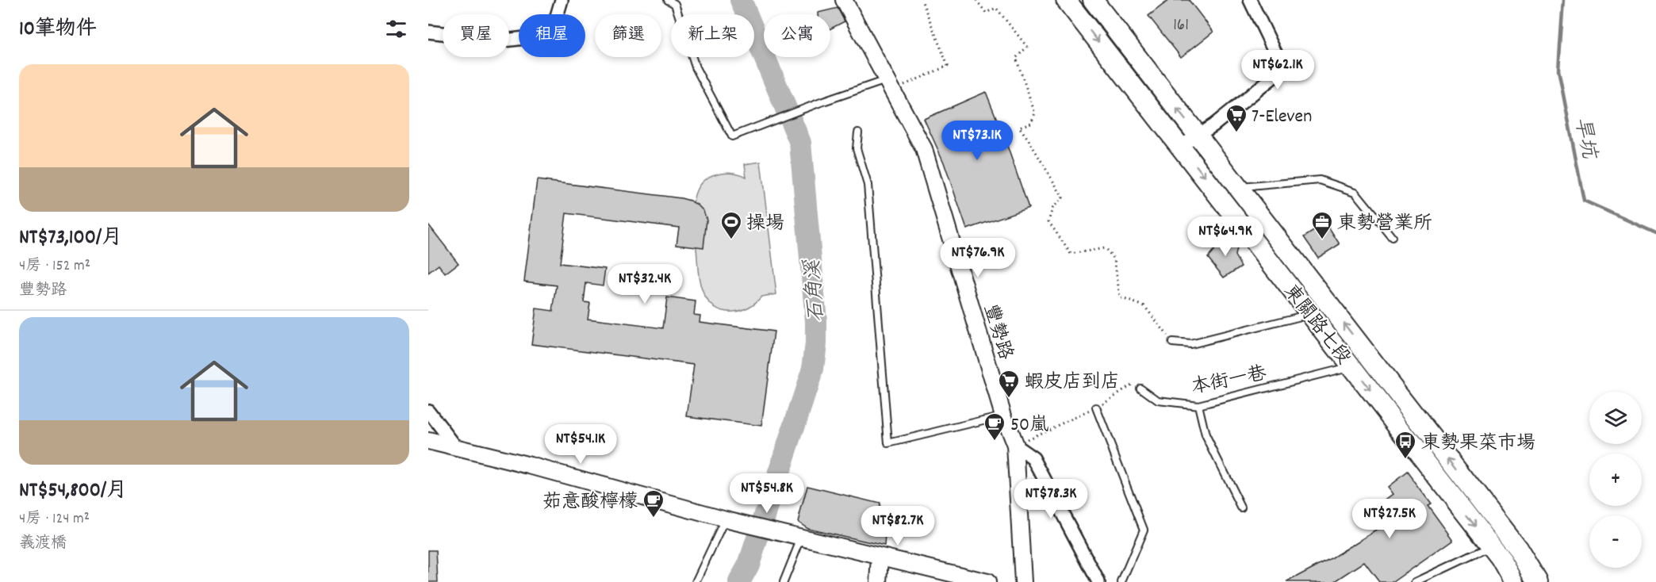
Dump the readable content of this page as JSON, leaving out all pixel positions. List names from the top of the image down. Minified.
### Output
{"streets":{"main road":["東關路七段"],"street":["豐勢路"],"lane":["本街一巷"]},"crossings":[["東關路七段","本街一巷"]],"water":["旱坑","石角溪"],"places":{"supermarket":["7-Eleven","蝦皮店到店"],"sports":["操場"],"office":["東勢營業所"],"cafe":["50嵐","茹意酸檸檬"],"bus stop":["東勢果菜市場"]},"house_numbers":["161"],"page":{"heading":"10筆物件","chip":["買屋","租屋","篩選","新上架","公寓"],"price":["NT$62.1K","NT$73.1K","NT$64.9K","NT$76.9K","NT$32.4K","NT$54.1K","NT$54.8K","NT$78.3K","NT$27.5K","NT$82.7K"],"list":[{"name":"NT$73,100/月","note":"4房 · 152 m² · 豐勢路"},{"name":"NT$54,800/月","note":"4房 · 124 m² · 義渡橋"}],"map_buttons":["+","−"]}}
